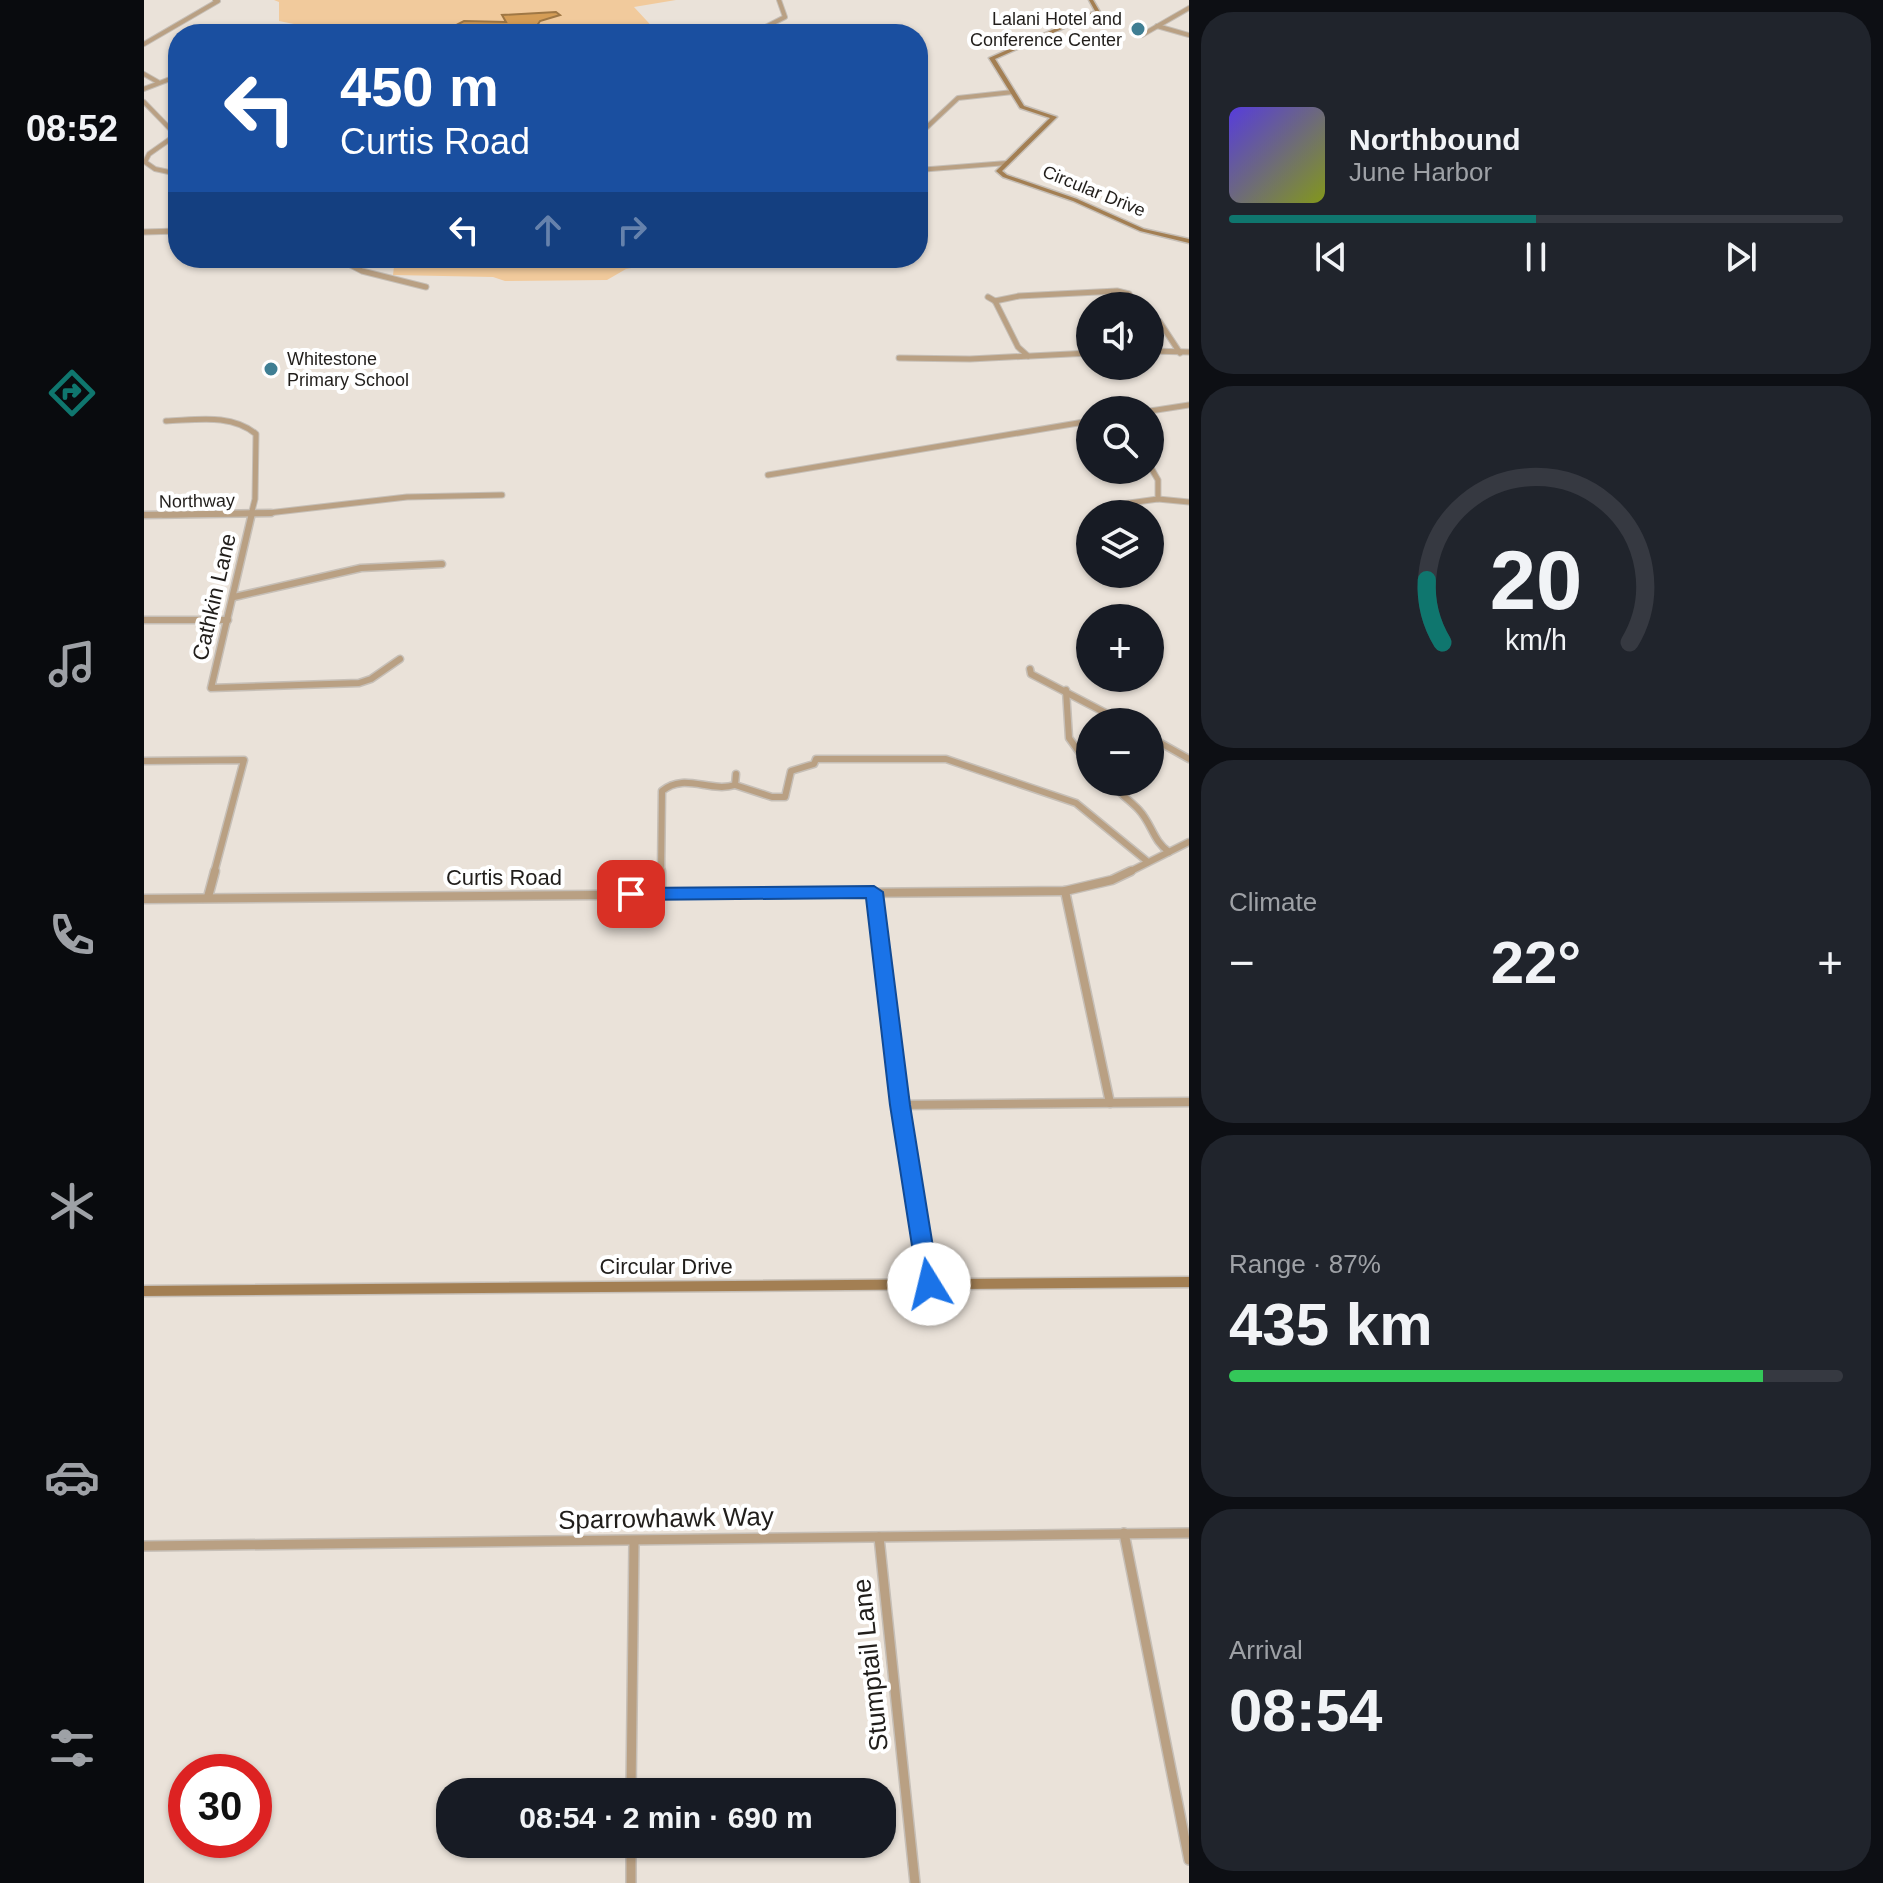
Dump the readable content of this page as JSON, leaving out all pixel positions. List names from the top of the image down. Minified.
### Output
{"streets":{"street":["Circular Drive","Northway","Cathkin Lane","Curtis Road","Sparrowhawk Way","Stumptail Lane"]},"crossings":[["Northway","Cathkin Lane"],["Sparrowhawk Way","Stumptail Lane"]],"places":["Lalani Hotel and Conference Center","Whitestone Primary School"],"page":{"tabs":"08:52","turn":["450 m","Curtis Road"],"song":["Northbound","June Harbor"],"map_buttons":["+","−"],"tile":["Climate",["Range · 87%","435 km"],["Arrival","08:54"]],"heat":["−","22°","+"],"limit":"30","trip":"08:54 · 2 min · 690 m","gauge":["20","km/h"]}}
